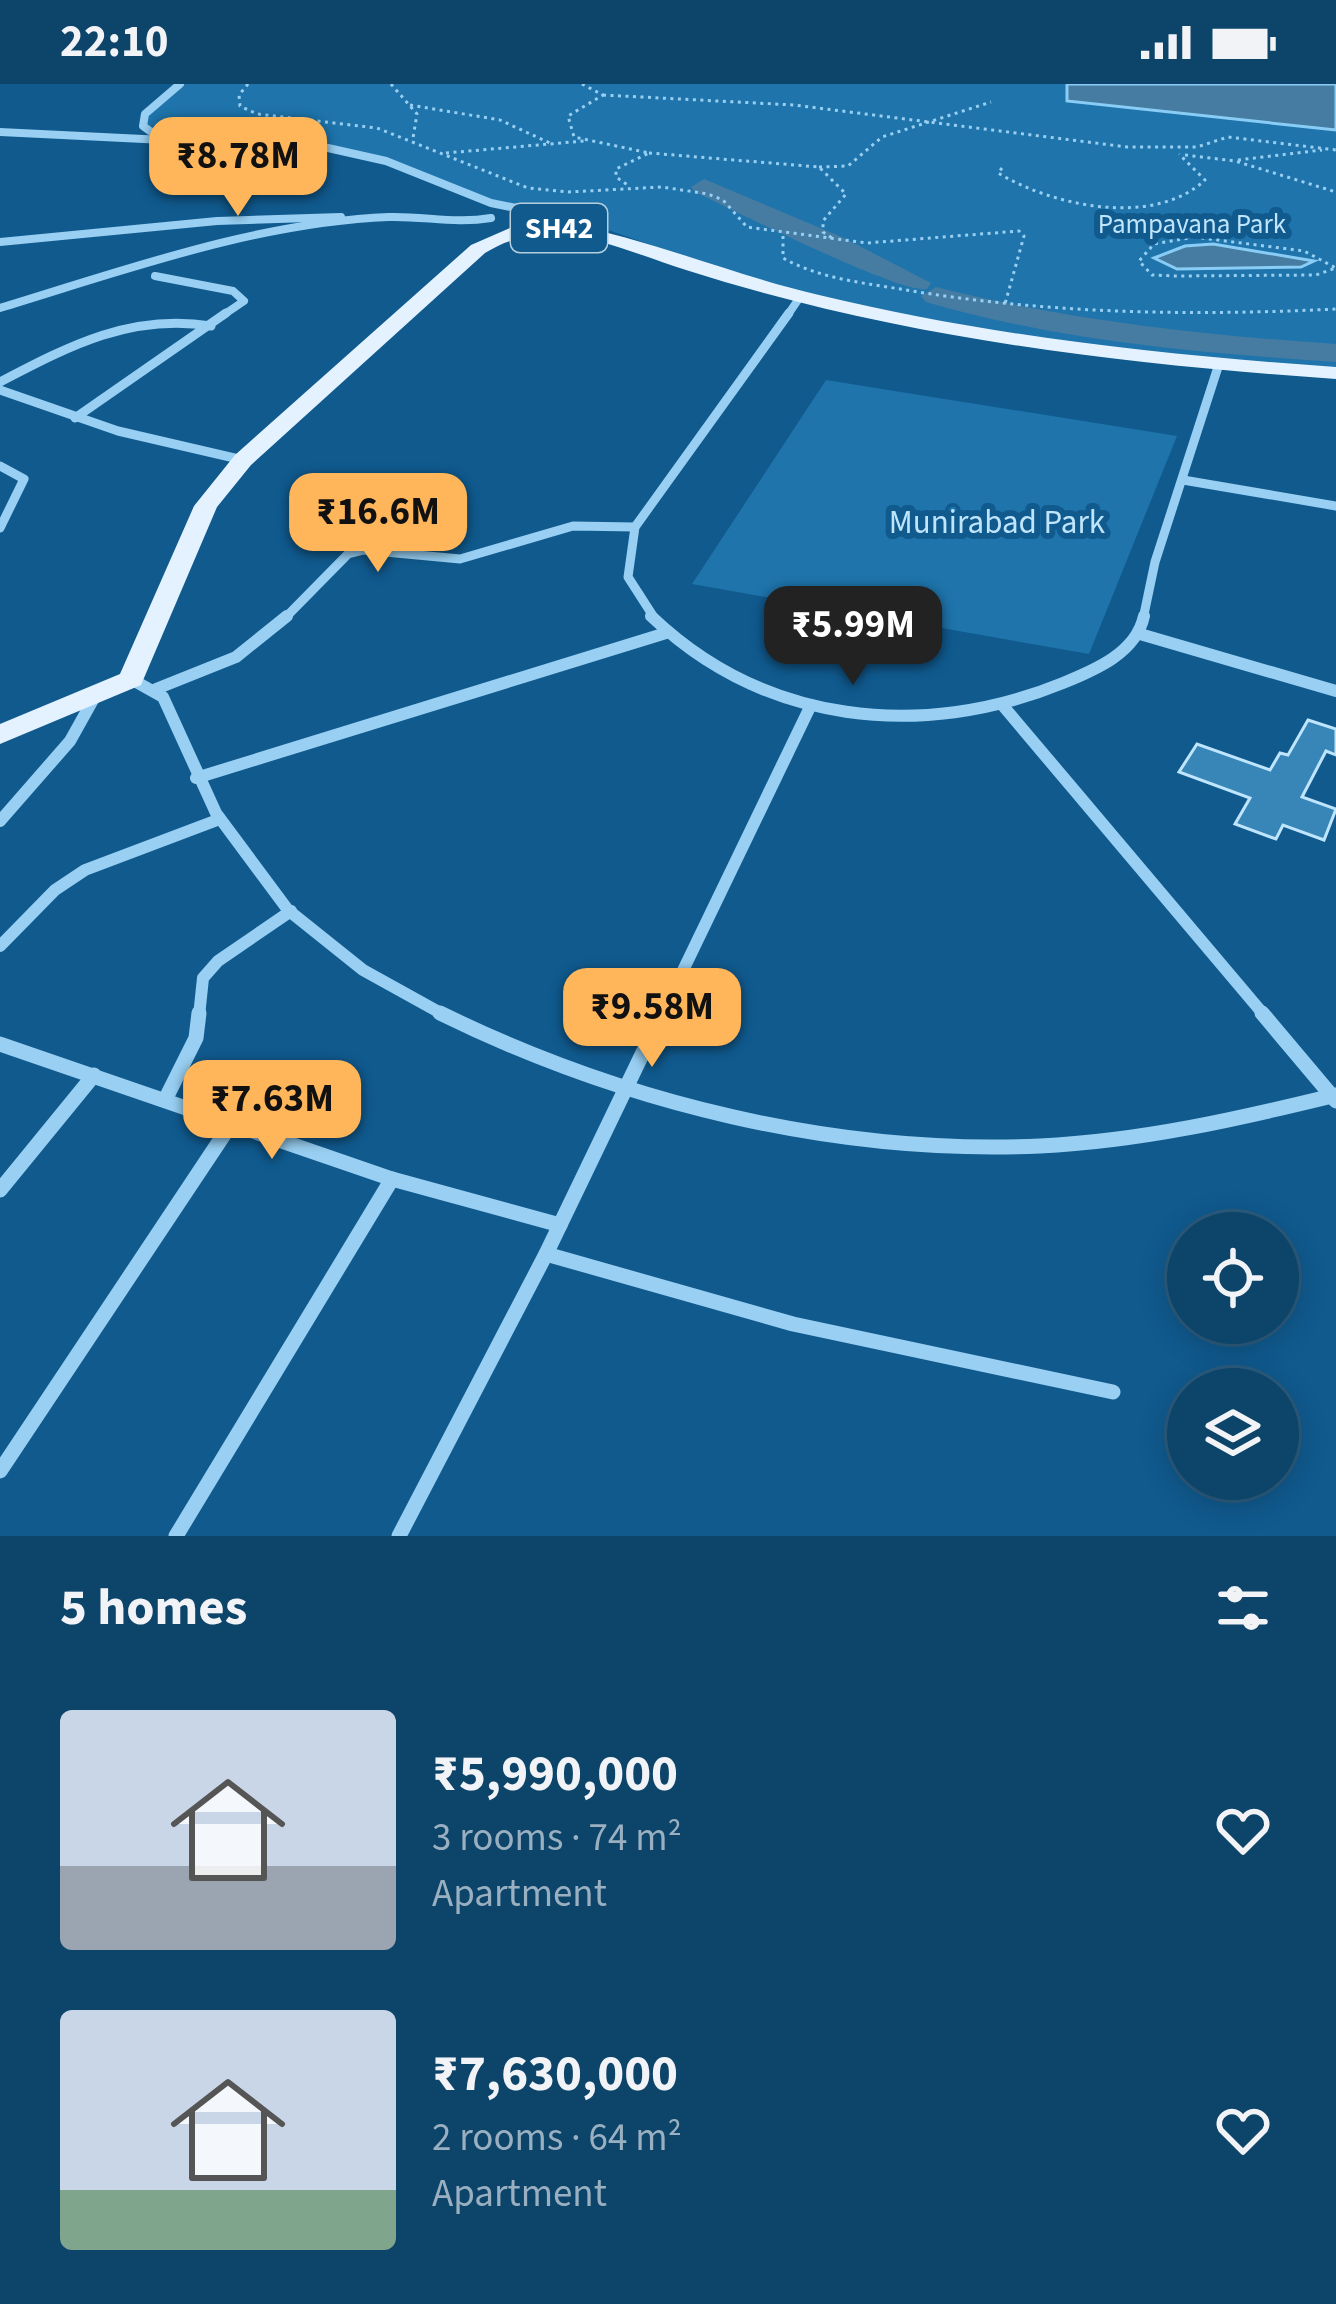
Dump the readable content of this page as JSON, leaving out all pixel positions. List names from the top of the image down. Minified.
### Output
{"streets":{"main road":["SH42"]},"parks":["Pampavana Park","Munirabad Park"],"page":{"status":"22:10","price":["₹8.78M","₹16.6M","₹5.99M","₹9.58M","₹7.63M"],"heading":"5 homes","list":[{"name":"₹5,990,000","note":"3 rooms · 74 m² · Apartment"},{"name":"₹7,630,000","note":"2 rooms · 64 m² · Apartment"}]}}
